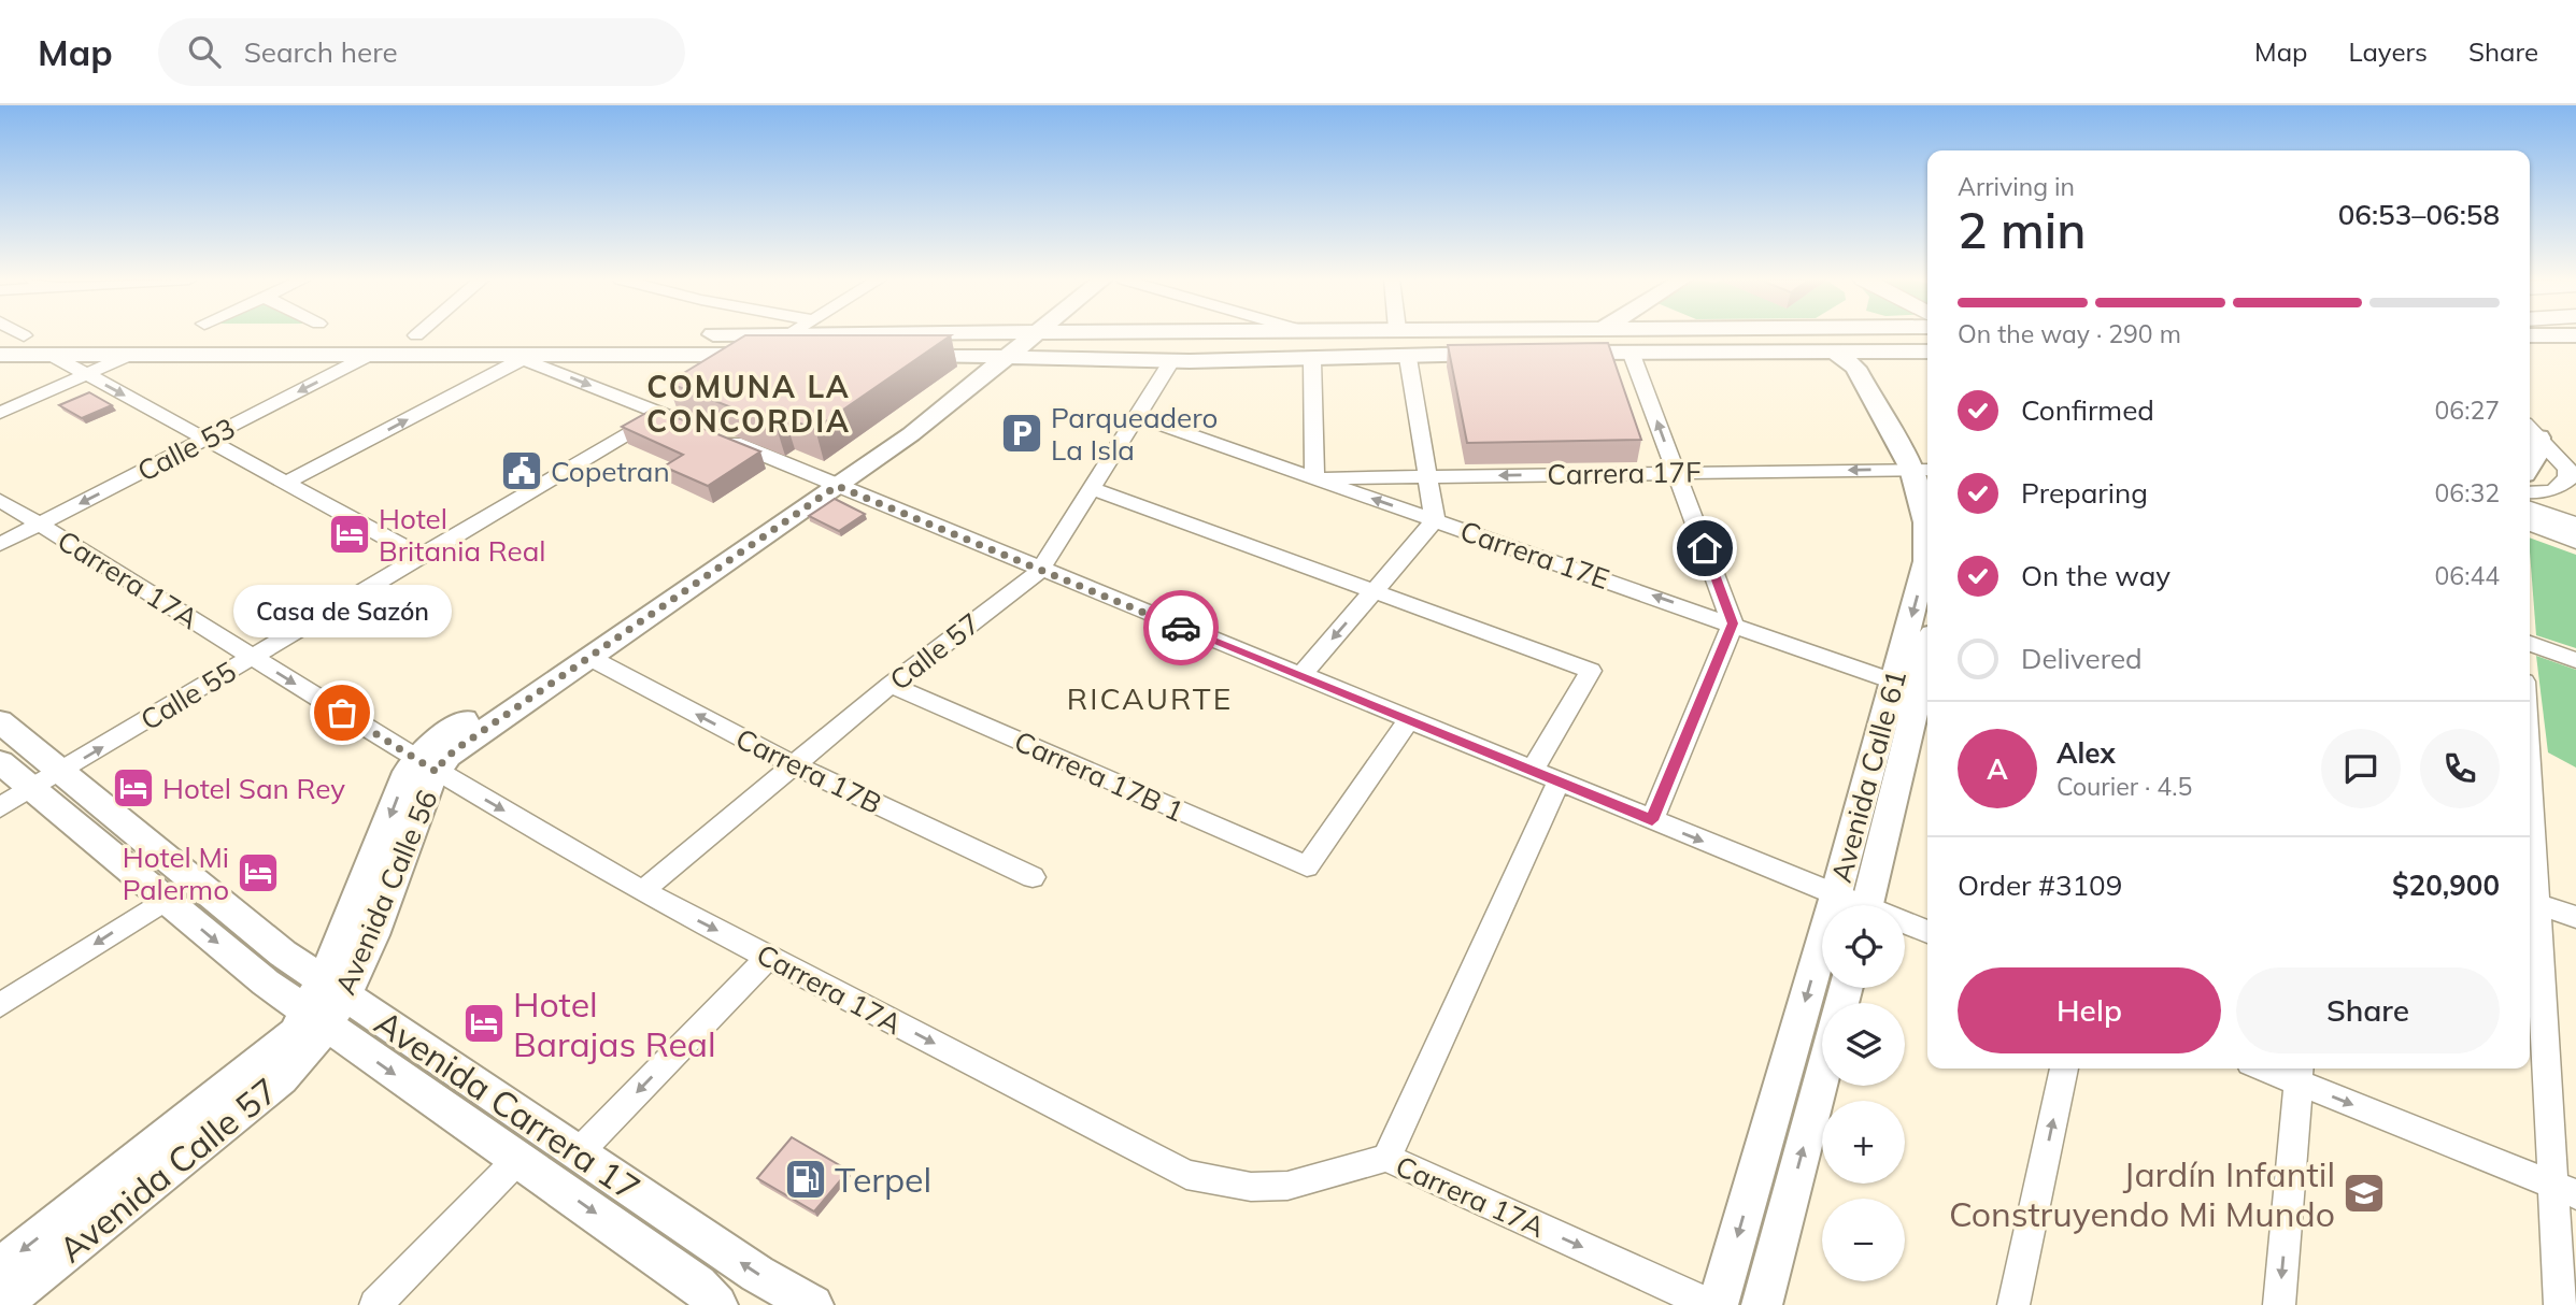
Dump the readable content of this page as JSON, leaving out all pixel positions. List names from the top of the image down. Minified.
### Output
{"streets":{"main road":["Avenida Calle 61","Avenida Calle 56","Avenida Carrera 17","Avenida Calle 57"],"street":["Calle 53","Carrera 17F","Carrera 17E","Carrera 17A","Calle 57","Calle 55","Carrera 17B","Carrera 17B 1"]},"crossings":[["Calle 53","Carrera 17A"],["Carrera 17F","Carrera 17E"],["Carrera 17F","Avenida Calle 61"],["Carrera 17E","Calle 57"],["Carrera 17E","Avenida Calle 61"],["Carrera 17A","Calle 57"],["Carrera 17A","Calle 55"],["Carrera 17A","Avenida Calle 56"],["Calle 57","Carrera 17B"],["Calle 57","Carrera 17B 1"],["Calle 55","Avenida Carrera 17"],["Carrera 17B","Avenida Calle 56"],["Avenida Calle 56","Avenida Carrera 17"],["Avenida Calle 56","Avenida Calle 57"],["Avenida Carrera 17","Avenida Calle 57"]],"one_way":["Carrera 17F","Carrera 17A","Carrera 17B"],"districts":["COMUNA LA CONCORDIA","RICAURTE"],"places":{"parking":["Parqueadero La Isla"],"public building":["Copetran"],"hotel":["Hotel Britania Real","Hotel San Rey","Hotel Mi Palermo","Hotel Barajas Real"],"other":["Casa de Sazón"],"fuel station":["Terpel"],"school or university":["Jardín Infantil Construyendo Mi Mundo"]},"page":{"header":"Map","search":"Search here","nav":["Map","Layers","Share"],"heading":["2 min","Arriving in","06:53–06:58"],"panel":["Alex","Courier · 4.5","Order #3109","$20,900"],"bar":"On the way · 290 m","list":[["Confirmed","06:27"],["Preparing","06:32"],["On the way","06:44"],"Delivered"],"bubble":"Casa de Sazón","round":"A","map_buttons":["+","−"],"buttons":["Help","Share"]}}
